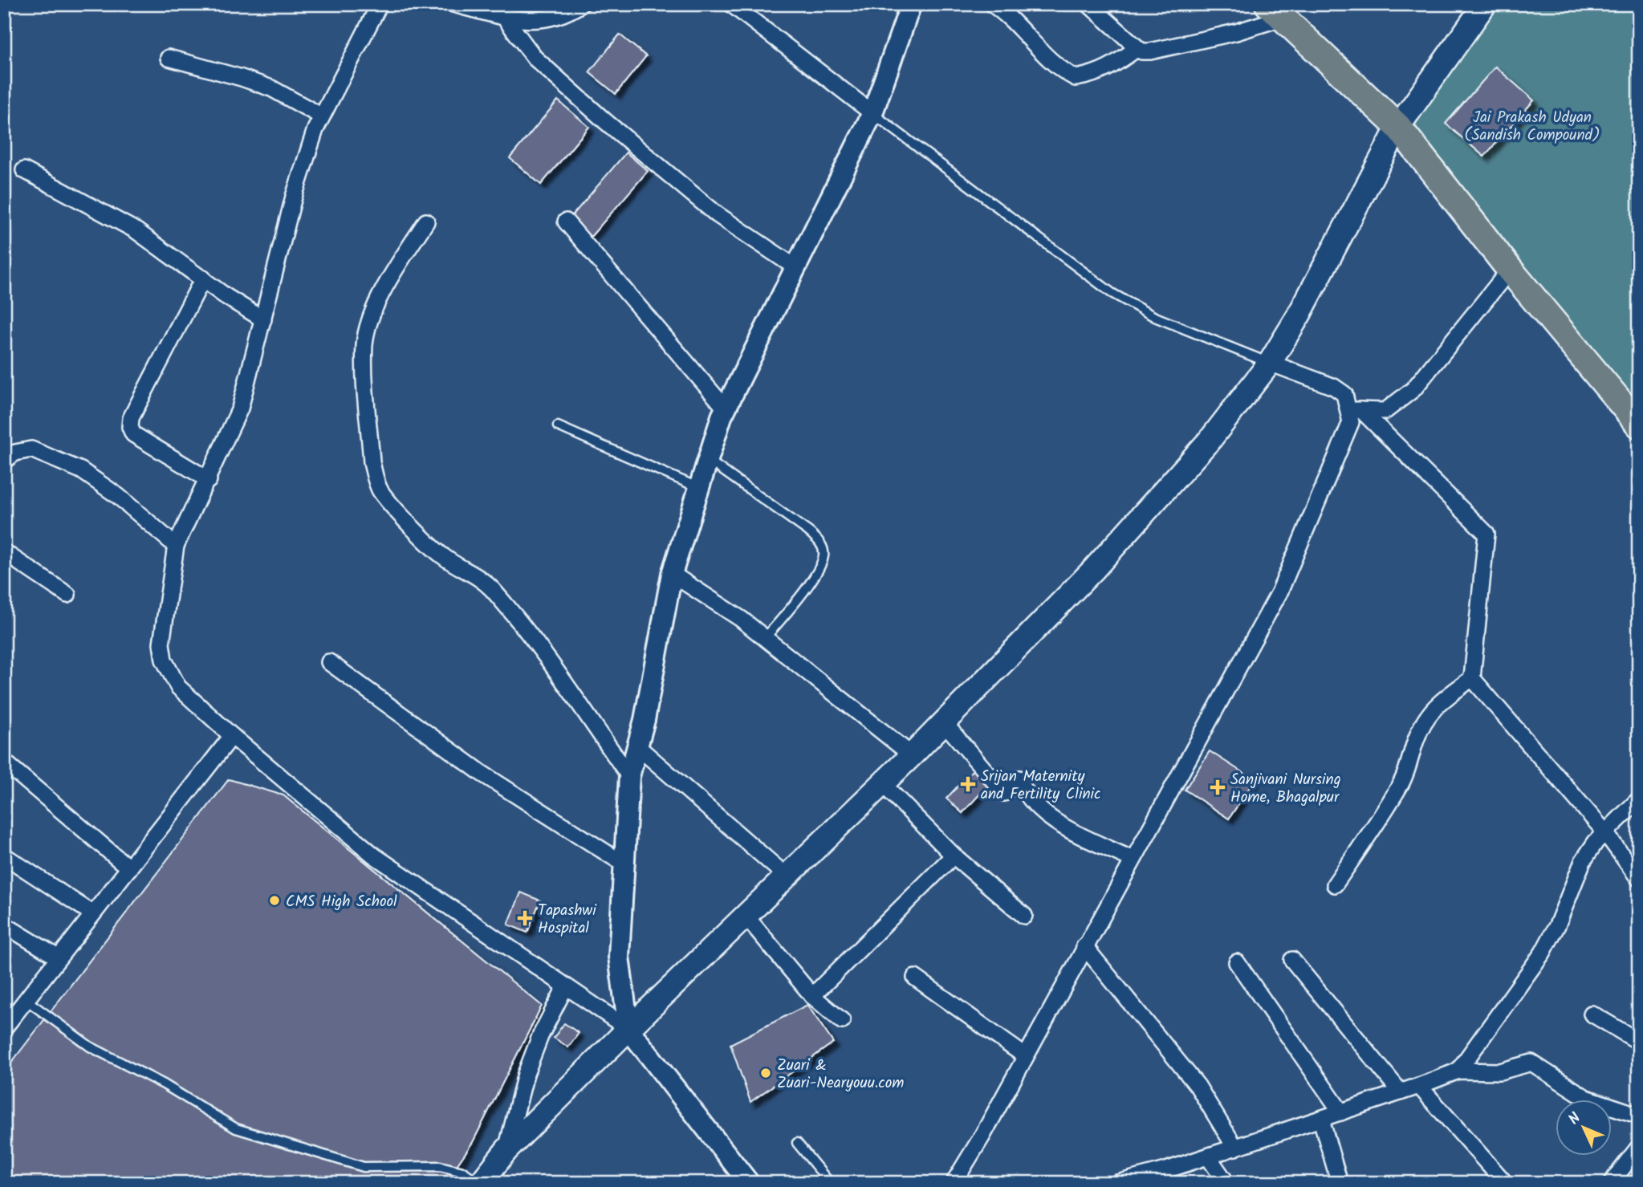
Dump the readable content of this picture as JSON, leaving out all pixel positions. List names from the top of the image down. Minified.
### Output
{"parks":["Jai Prakash Udyan (Sandish Compound)"],"places":{"health":["Srijan Maternity and Fertility Clinic","Sanjivani Nursing Home, Bhagalpur","Tapashwi Hospital"],"other":["CMS High School","Zuari & Zuari-Nearyouu.com"]},"north":"top left"}
